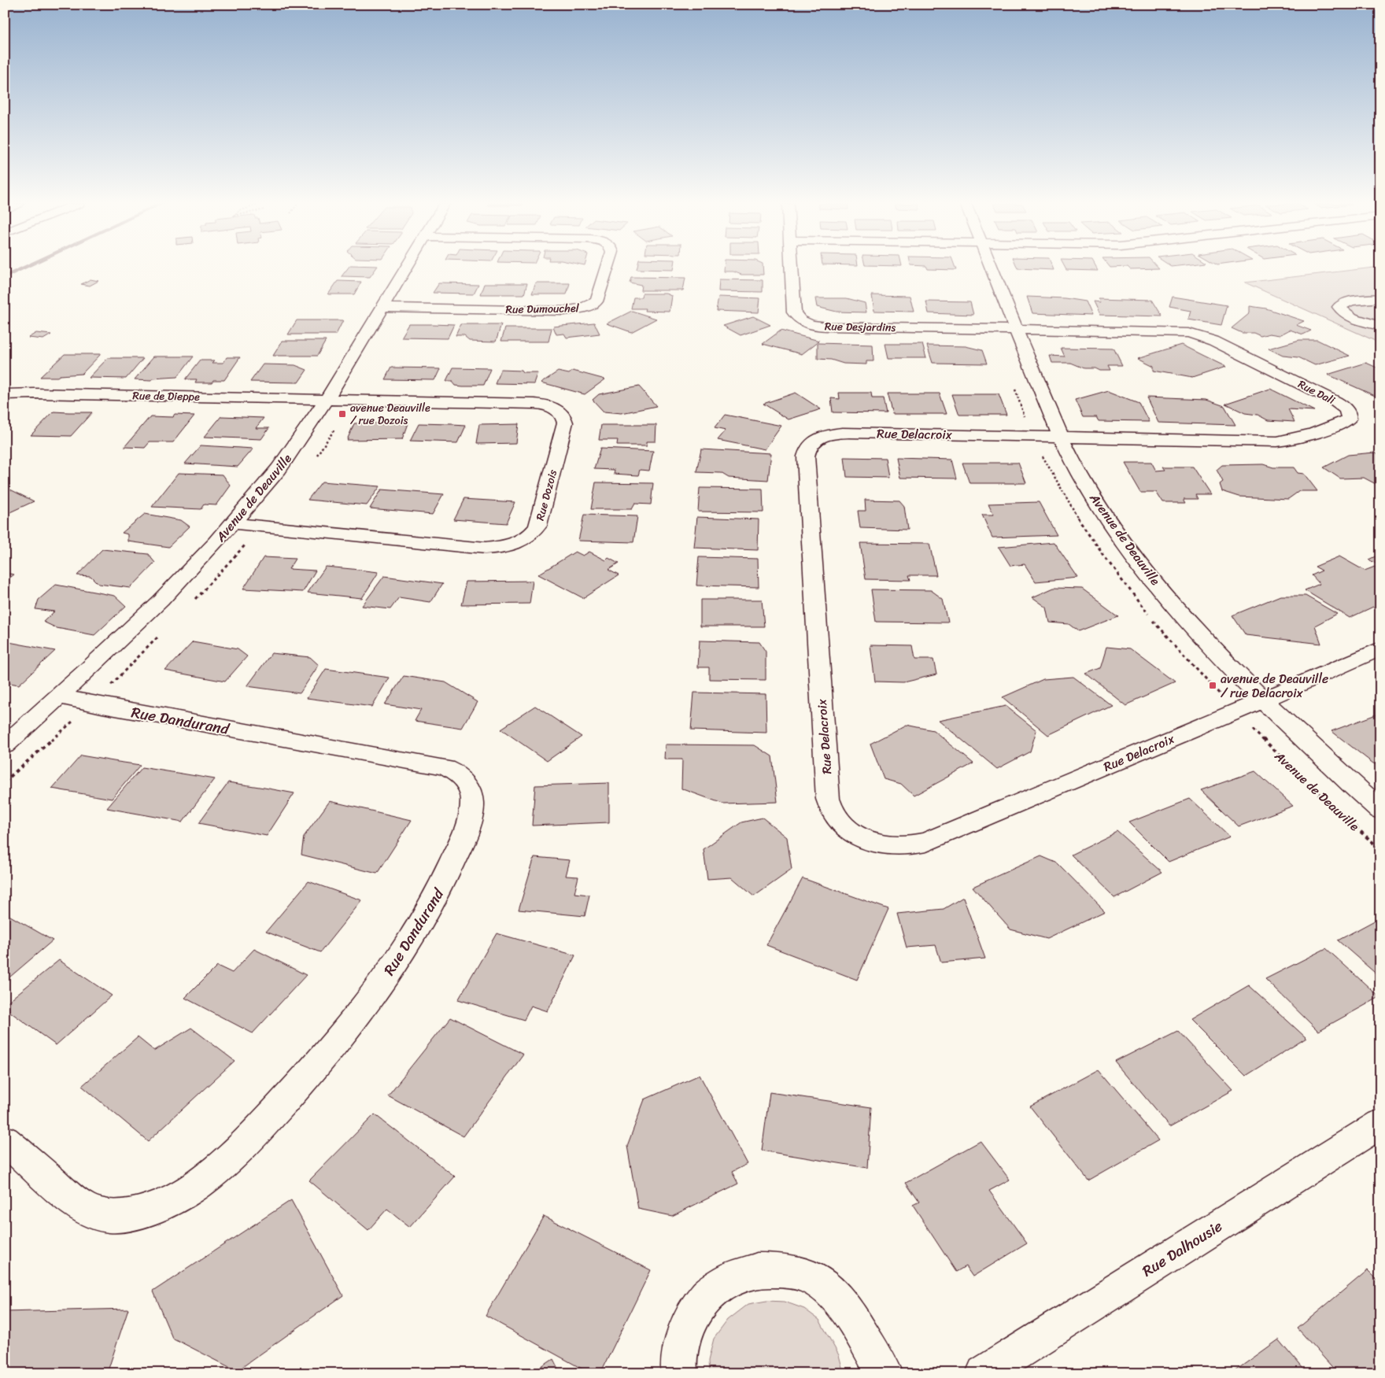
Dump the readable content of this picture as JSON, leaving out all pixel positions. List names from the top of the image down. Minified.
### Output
{"streets":{"main road":["Rue Dumouchel","Rue Desjardins","Rue Dali","Rue de Dieppe","Rue Delacroix","Rue Dozois","Avenue de Deauville","Rue Dandurand","Rue Dalhousie"]},"crossings":[["Rue Dumouchel","Avenue de Deauville"],["Rue Desjardins","Rue Dali"],["Rue Desjardins","Avenue de Deauville"],["Rue Dali","Rue Delacroix"],["Rue Dali","Avenue de Deauville"],["Rue de Dieppe","Rue Dozois"],["Rue de Dieppe","Avenue de Deauville"],["Rue Delacroix","Avenue de Deauville"],["Rue Dozois","Avenue de Deauville"],["Avenue de Deauville","Rue Dandurand"]],"places":{"transit":["avenue Deauville / rue Dozois","avenue de Deauville / rue Delacroix"]}}
